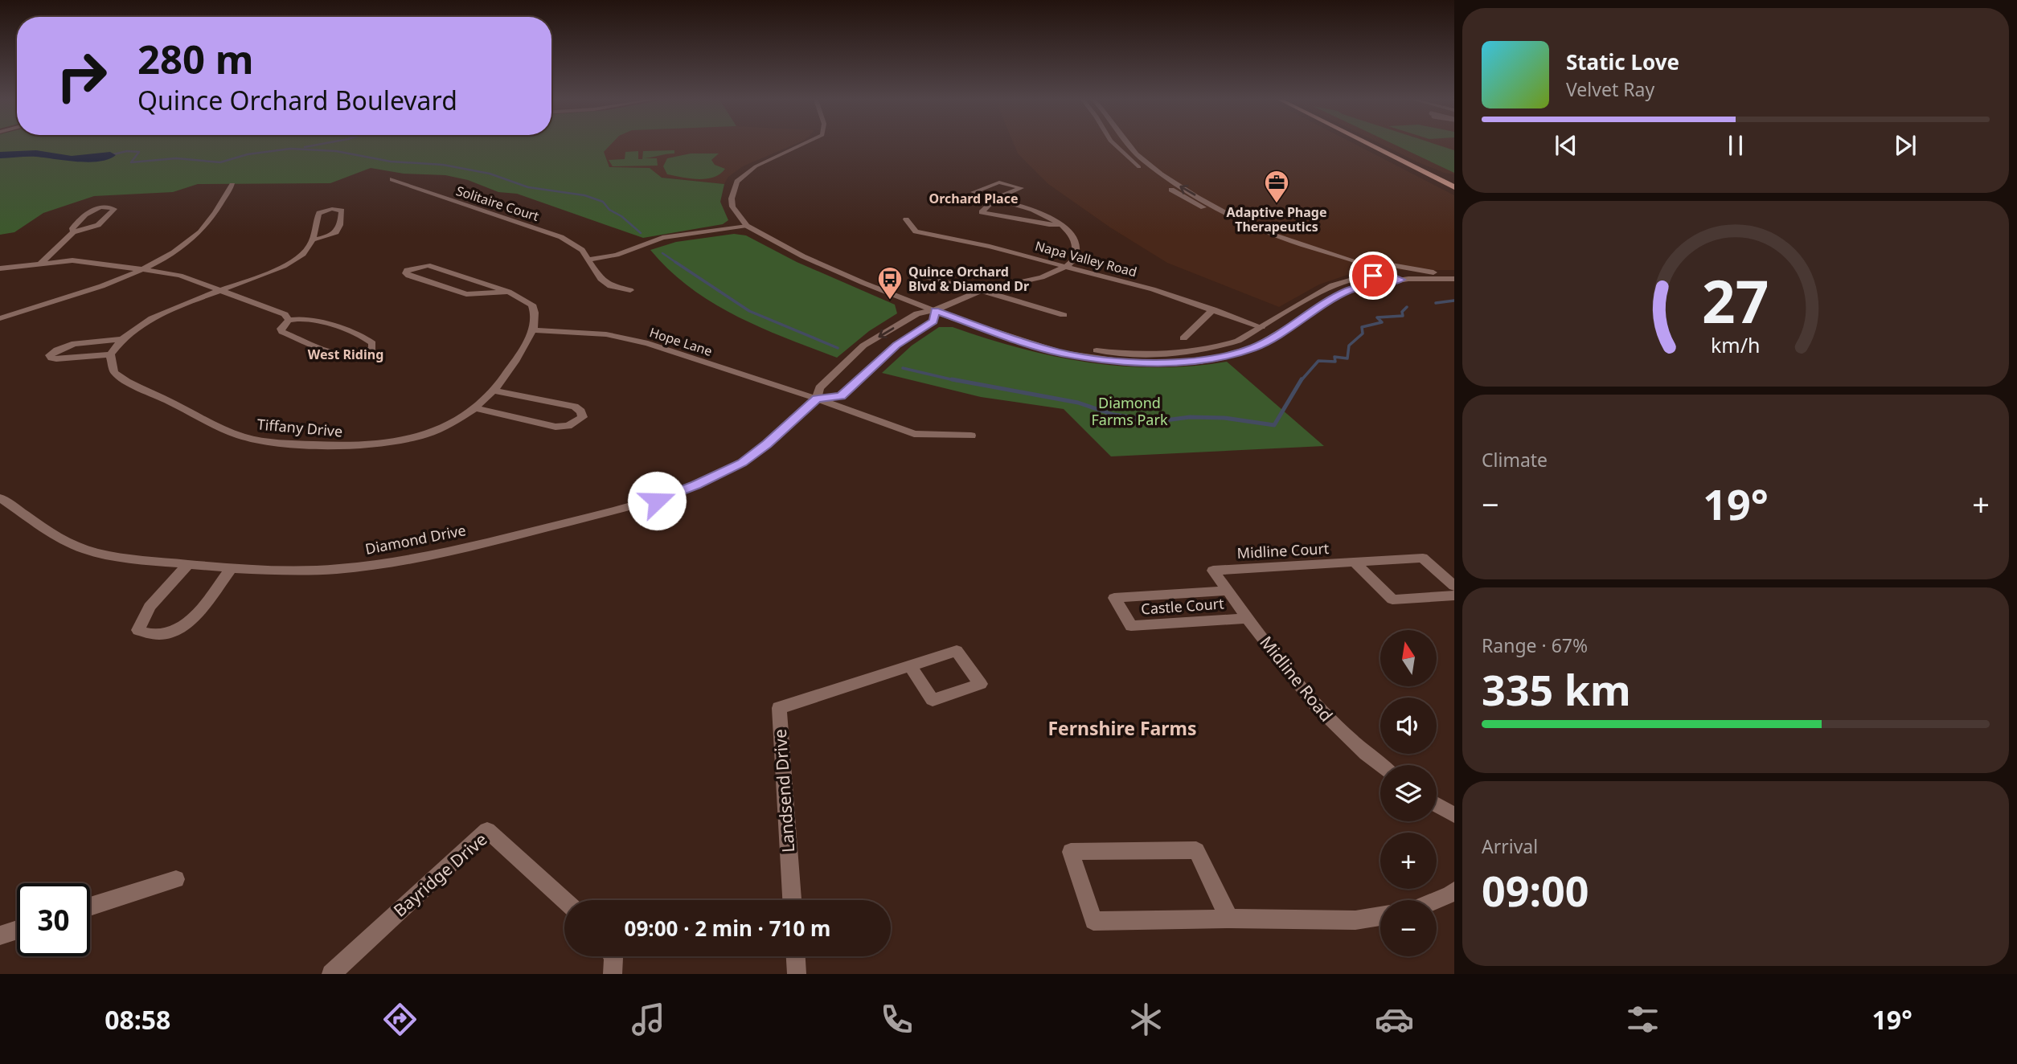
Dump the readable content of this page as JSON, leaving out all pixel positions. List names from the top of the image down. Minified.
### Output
{"streets":{"street":["Solitaire Court","Napa Valley Road","Hope Lane","Tiffany Drive","Diamond Drive","Midline Court","Castle Court","Midline Road","Landsend Drive","Bayridge Drive"]},"crossings":[["Napa Valley Road","Diamond Drive"],["Hope Lane","Tiffany Drive"],["Hope Lane","Diamond Drive"],["Midline Court","Midline Road"],["Castle Court","Midline Road"]],"districts":["Orchard Place","West Riding","Fernshire Farms"],"parks":["Diamond Farms Park"],"places":{"office":["Adaptive Phage Therapeutics"],"bus stop":["Quince Orchard Blvd & Diamond Dr"]},"north":"top","page":{"turn":["280 m","Quince Orchard Boulevard"],"song":["Static Love","Velvet Ray"],"tile":["Climate",["Range · 67%","335 km"],["Arrival","09:00"]],"heat":["−","19°","+"],"map_buttons":["+","−"],"limit":"30","trip":"09:00 · 2 min · 710 m","tabs":["08:58","19°"],"gauge":["27","km/h"]}}
